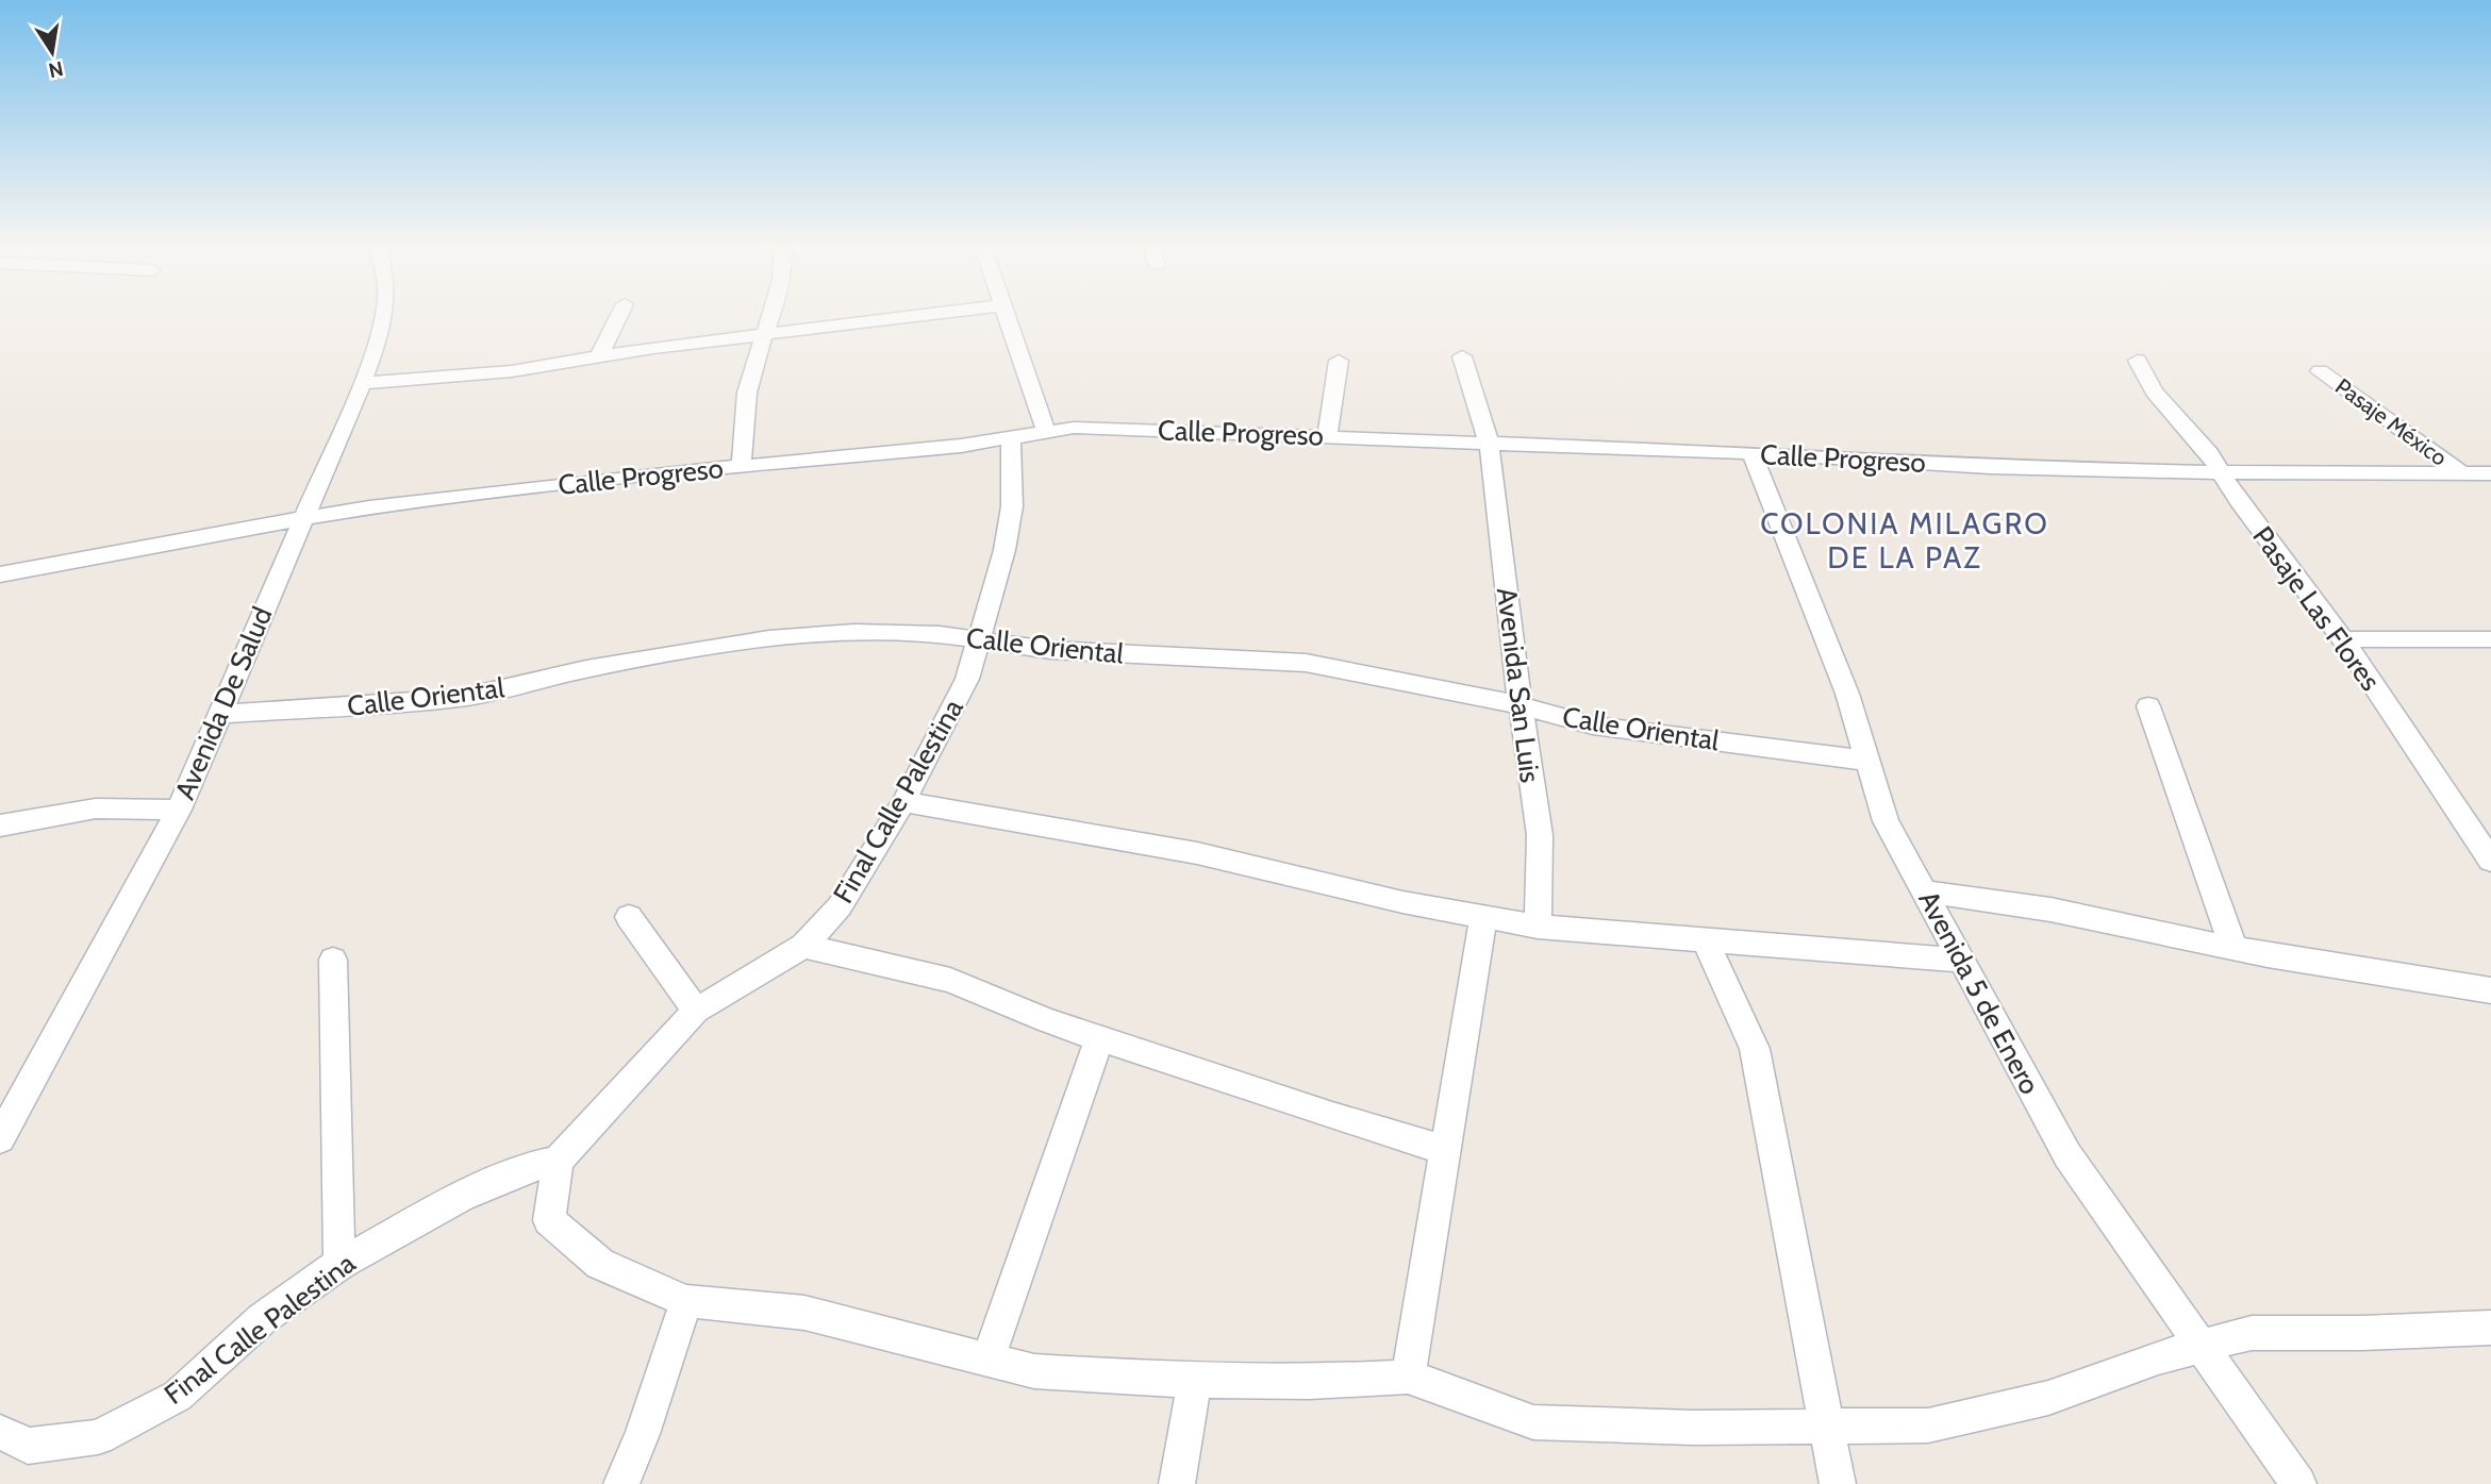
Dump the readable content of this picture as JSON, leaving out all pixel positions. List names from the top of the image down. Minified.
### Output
{"streets":{"street":["Pasaje México","Calle Progreso","Pasaje Las Flores","Calle Oriental","Avenida San Luis","Avenida De Salud","Final Calle Palestina","Avenida 5 de Enero"]},"crossings":[["Pasaje México","Calle Progreso"],["Calle Progreso","Pasaje Las Flores"],["Calle Progreso","Avenida San Luis"],["Calle Progreso","Avenida De Salud"],["Calle Progreso","Final Calle Palestina"],["Calle Progreso","Avenida 5 de Enero"],["Calle Oriental","Avenida San Luis"],["Calle Oriental","Avenida De Salud"],["Calle Oriental","Final Calle Palestina"],["Calle Oriental","Avenida 5 de Enero"]],"districts":["COLONIA MILAGRO DE LA PAZ"],"north":"bottom"}
